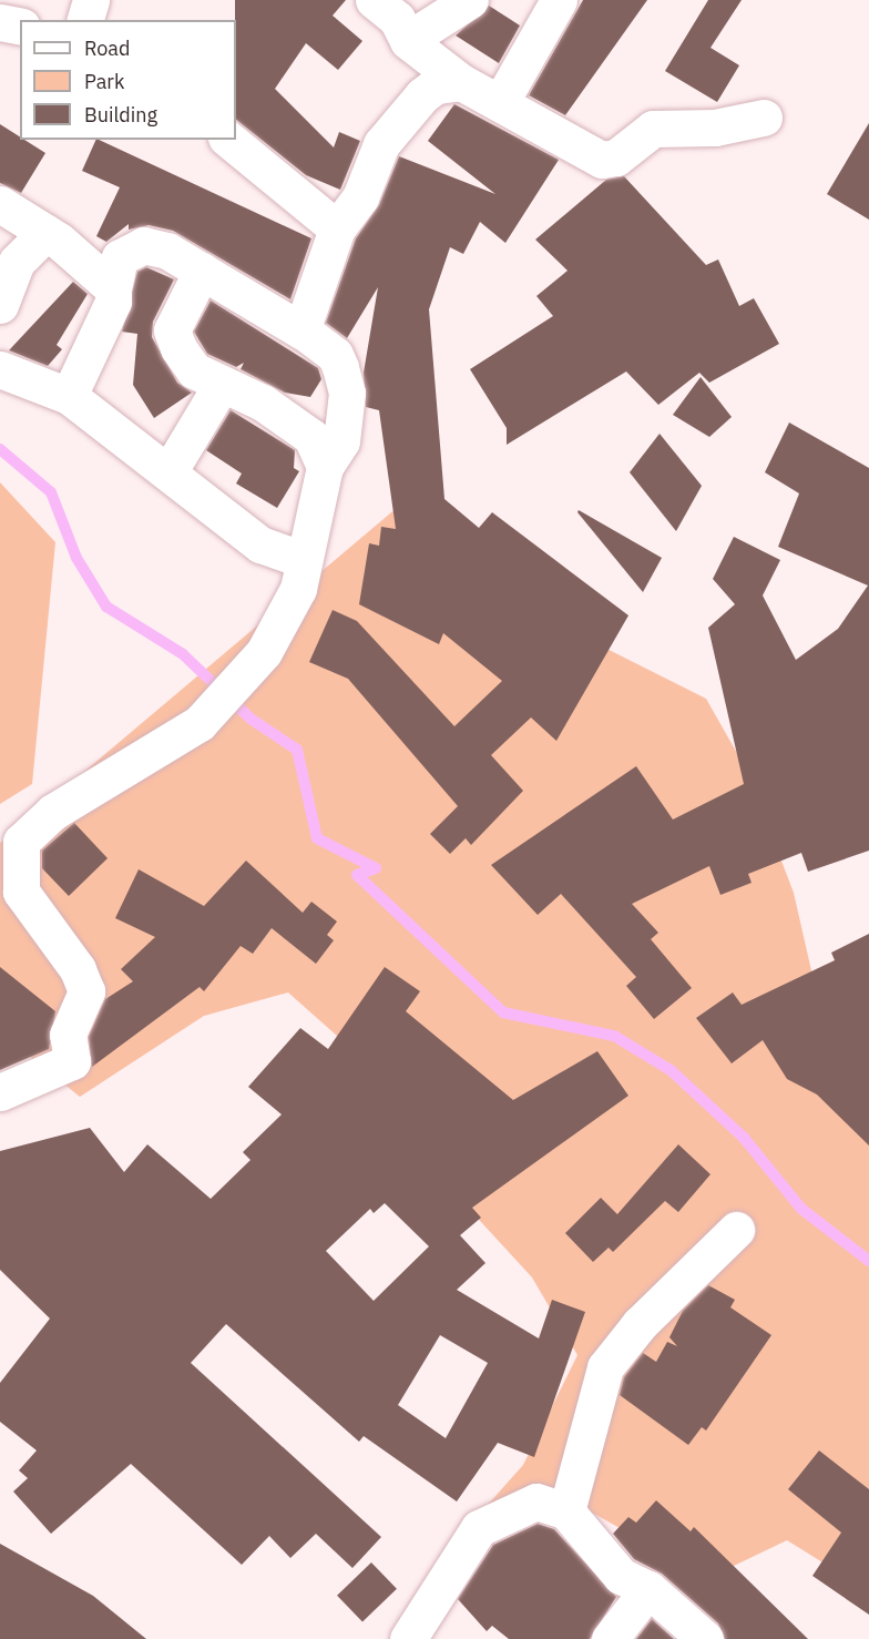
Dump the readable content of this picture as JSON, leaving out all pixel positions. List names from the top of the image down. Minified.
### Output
{"legend":["Road","Park","Building"]}
